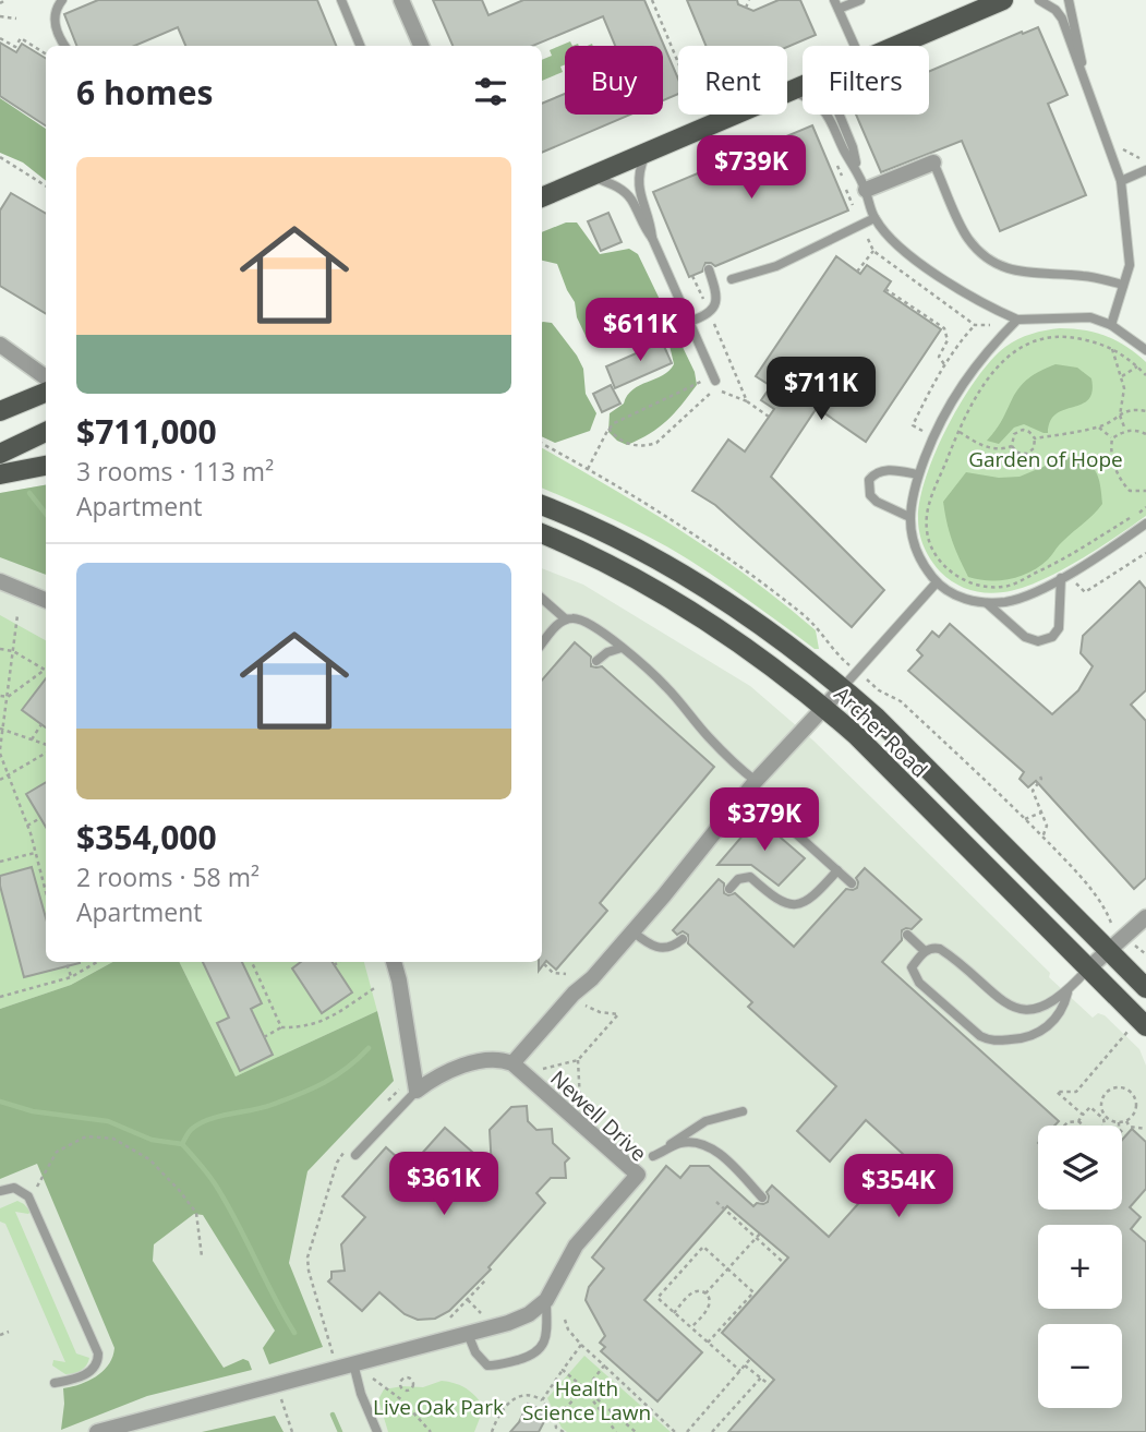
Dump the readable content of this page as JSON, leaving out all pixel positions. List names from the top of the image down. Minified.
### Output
{"streets":{"main road":["Archer Road"],"street":["Newell Drive"]},"parks":["Garden of Hope","Health Science Lawn","Live Oak Park"],"page":{"chip":["Buy","Rent","Filters"],"heading":"6 homes","price":["$739K","$611K","$711K","$379K","$361K","$354K"],"list":[{"name":"$711,000","note":"3 rooms · 113 m² · Apartment"},{"name":"$354,000","note":"2 rooms · 58 m² · Apartment"}],"map_buttons":["+","−"]}}
